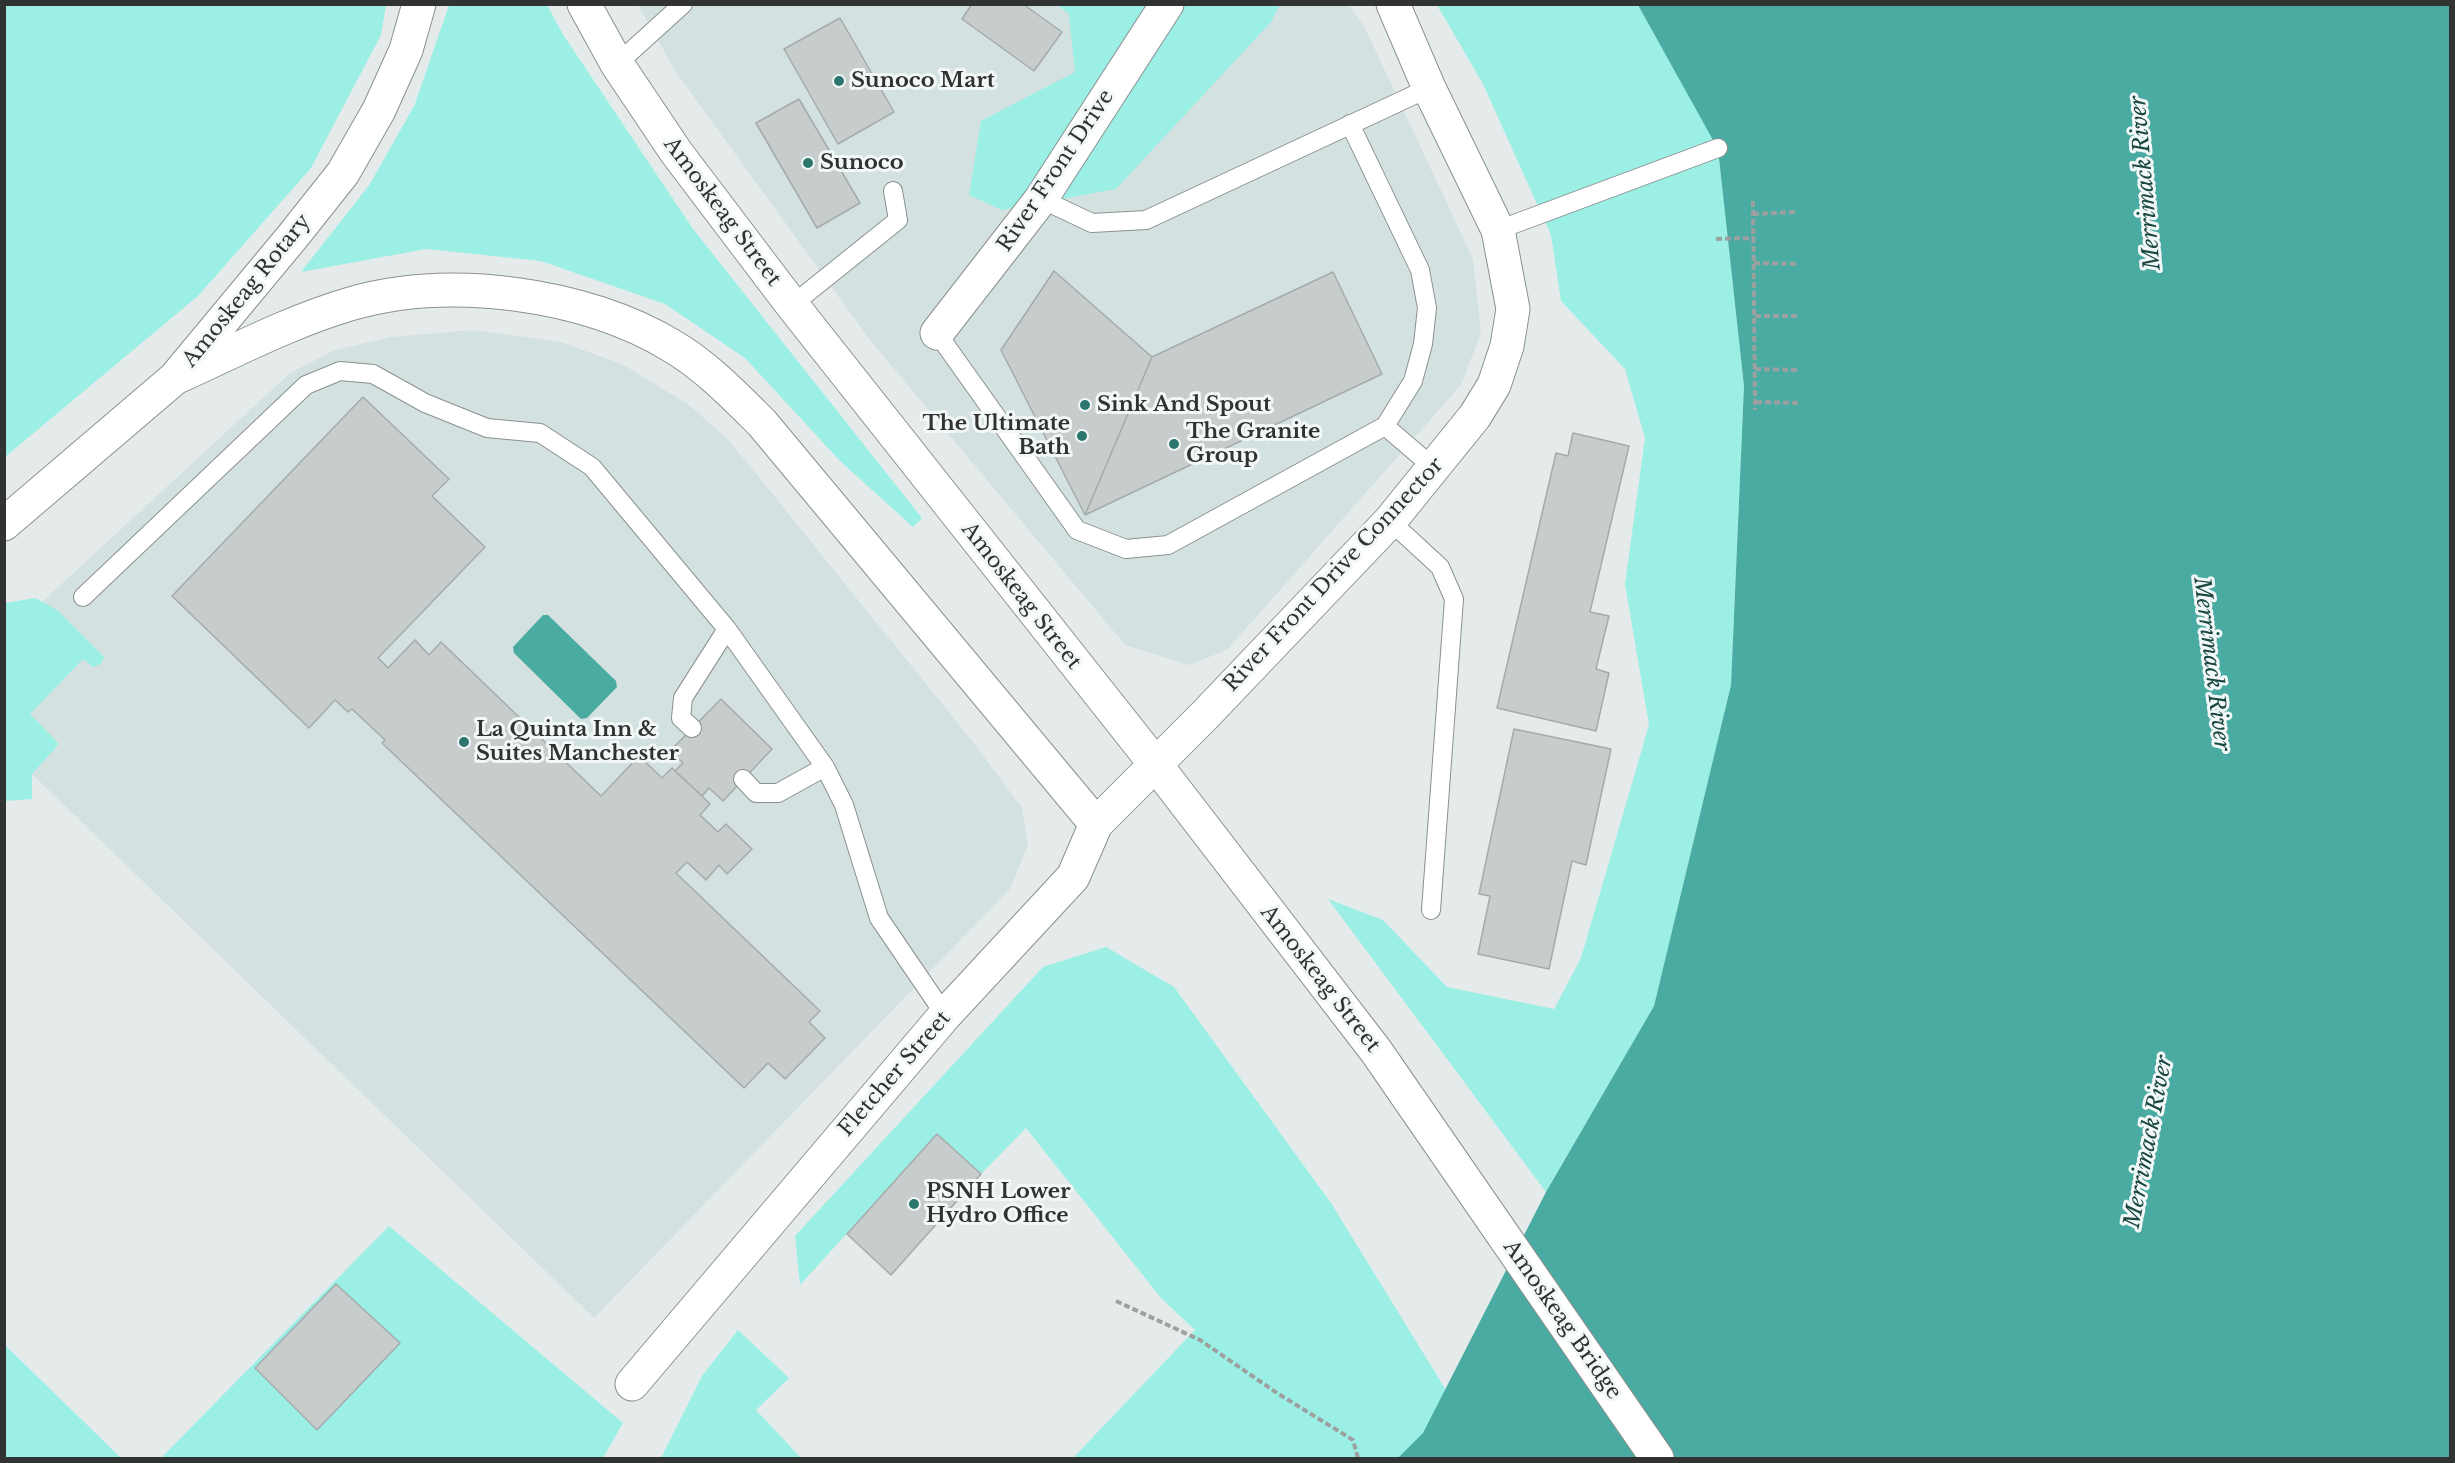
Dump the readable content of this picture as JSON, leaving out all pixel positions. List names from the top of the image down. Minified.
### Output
{"streets":{"main road":["River Front Drive","Amoskeag Street","Amoskeag Rotary","River Front Drive Connector","Fletcher Street","Amoskeag Bridge"]},"crossings":[["Amoskeag Street","River Front Drive Connector"],["Amoskeag Street","Fletcher Street"],["Amoskeag Street","Amoskeag Bridge"],["River Front Drive Connector","Fletcher Street"]],"water":["Merrimack River"],"places":["Sunoco Mart","Sunoco","Sink And Spout","The Ultimate Bath","The Granite Group","La Quinta Inn & Suites Manchester","PSNH Lower Hydro Office"]}
